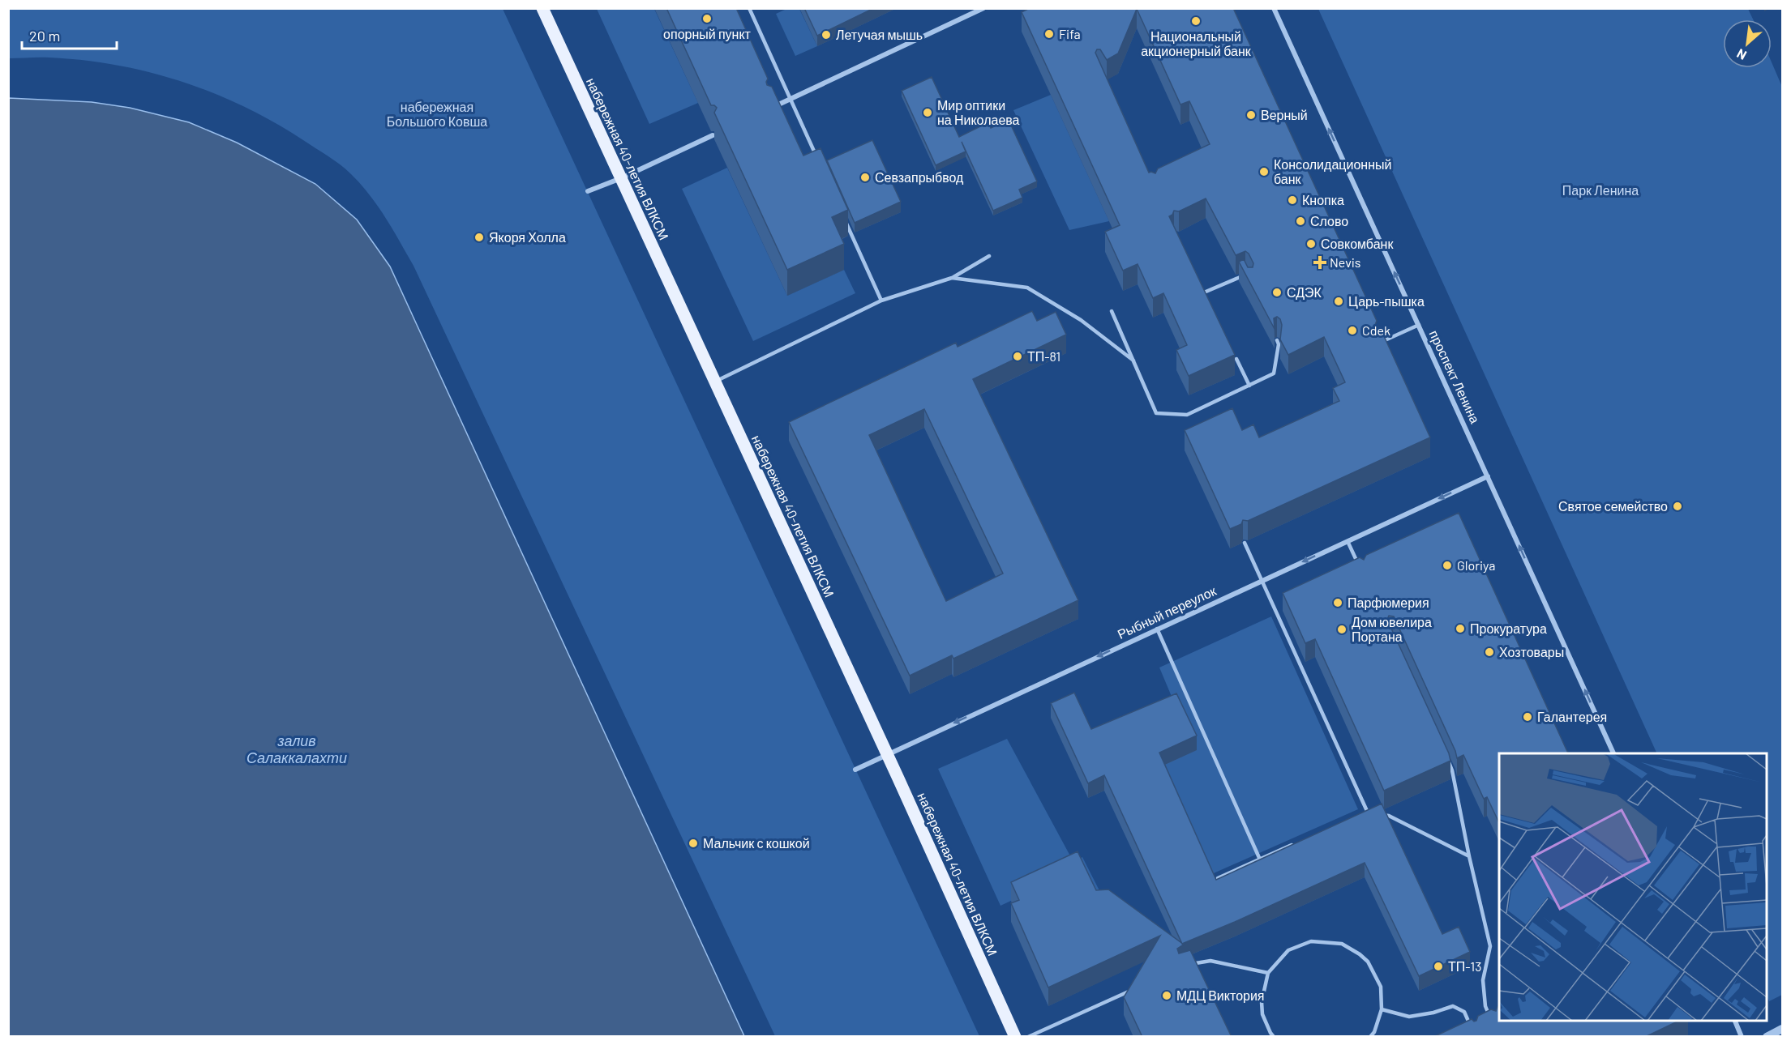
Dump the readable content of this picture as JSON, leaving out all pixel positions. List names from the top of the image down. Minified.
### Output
{"streets":{"main road":["набережная 40-летия ВЛКСМ"],"street":["проспект Ленина","Рыбный переулок"]},"crossings":[["набережная 40-летия ВЛКСМ","Рыбный переулок"],["проспект Ленина","Рыбный переулок"]],"one_way":["проспект Ленина","Рыбный переулок"],"water":["залив Салаккалахти"],"parks":["набережная Большого Ковша","Парк Ленина"],"places":{"other":["опорный пункт","Национальный акционерный банк","Fifa","Летучая мышь","Мир оптики на Николаева","Верный","Консолидационный банк","Севзапрыбвод","Кнопка","Слово","Якоря Холла","Совкомбанк","СДЭК","Царь-пышка","Cdek","ТП-81","Святое семейство","Gloriya","Парфюмерия","Прокуратура","Дом ювелира Портана","Хозтовары","Галантерея","Мальчик с кошкой","ТП-13","МДЦ Виктория"],"health":["Nevis"]},"scale_bar":"20 m","north":"bottom left"}
